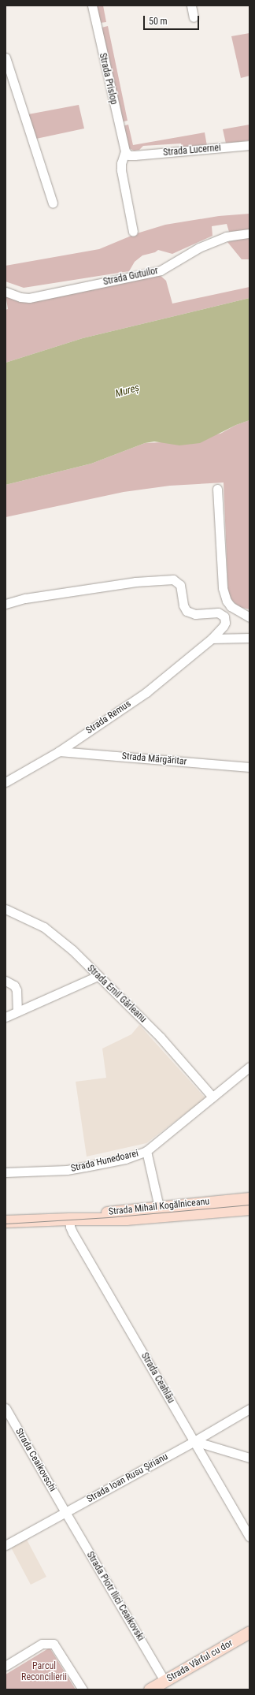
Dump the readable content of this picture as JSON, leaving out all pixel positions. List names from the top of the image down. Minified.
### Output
{"streets":{"main road":["Strada Mihail Kogălniceanu","Strada Vârful cu dor"],"street":["Strada Prislop","Strada Lucernei","Strada Gutuilor","Strada Remus","Strada Mărgăritar","Strada Emil Gârleanu","Strada Hunedoarei","Strada Ceahlău","Strada Ceaikovschi","Strada Ioan Rusu Șirianu","Strada Piotr Ilici Ceaikovski"]},"crossings":[["Strada Prislop","Strada Lucernei"],["Strada Remus","Strada Mărgăritar"],["Strada Emil Gârleanu","Strada Hunedoarei"],["Strada Mihail Kogălniceanu","Strada Ceahlău"],["Strada Ceahlău","Strada Ioan Rusu Șirianu"],["Strada Ceaikovschi","Strada Ioan Rusu Șirianu"],["Strada Ceaikovschi","Strada Piotr Ilici Ceaikovski"],["Strada Ioan Rusu Șirianu","Strada Piotr Ilici Ceaikovski"],["Strada Piotr Ilici Ceaikovski","Strada Vârful cu dor"]],"water":["Mureș"],"parks":["Parcul Reconcilierii"],"scale_bar":"50 m"}
